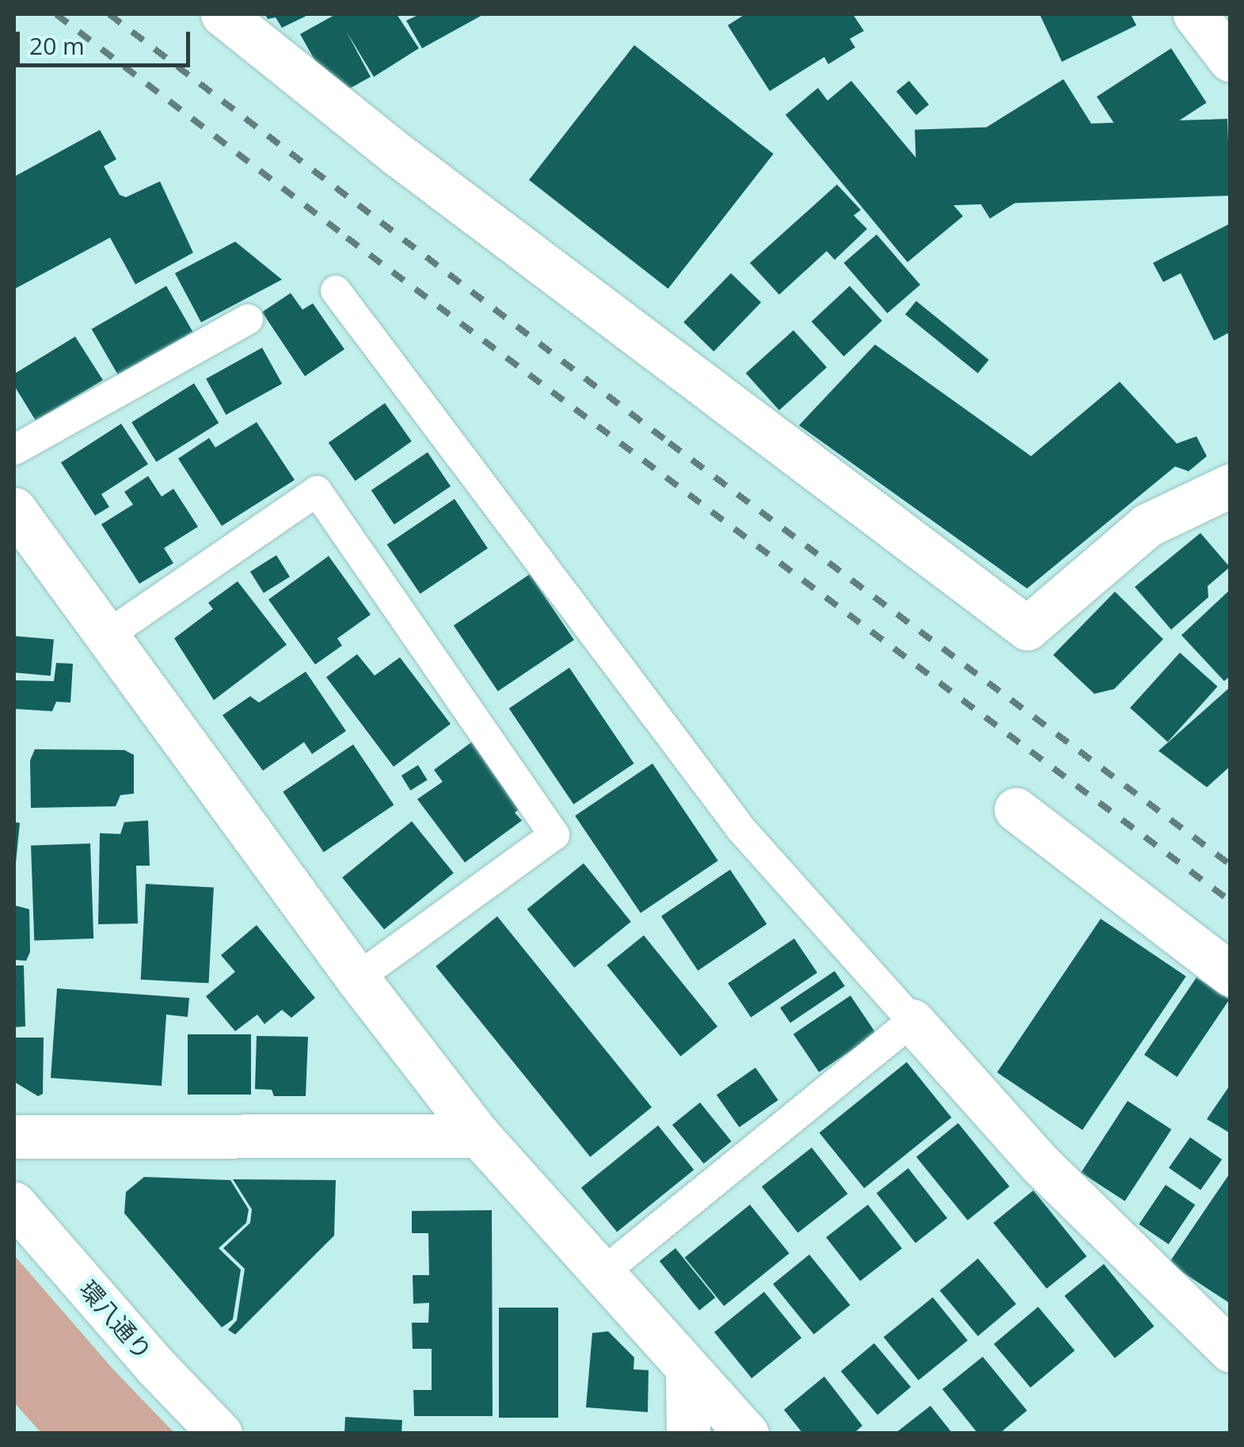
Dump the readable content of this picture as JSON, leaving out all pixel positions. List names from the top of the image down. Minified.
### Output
{"streets":{"street":["環八通り"]},"scale_bar":"20 m"}
